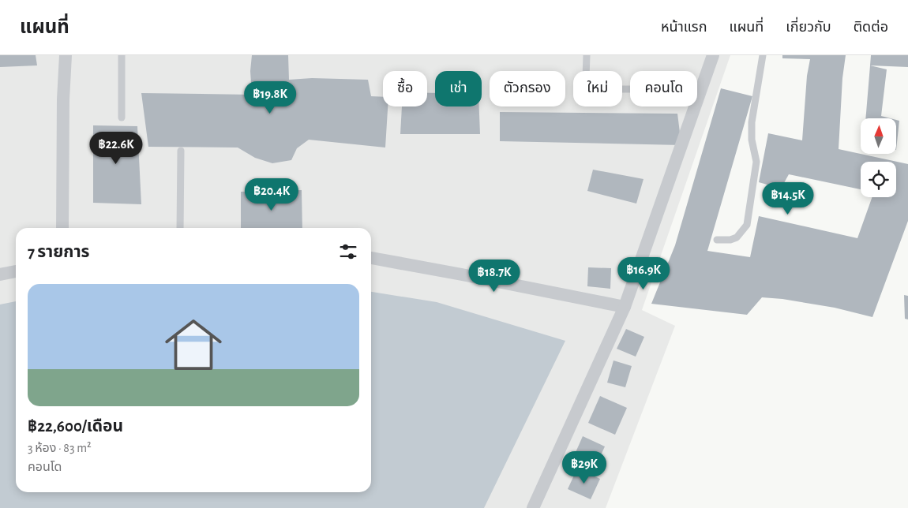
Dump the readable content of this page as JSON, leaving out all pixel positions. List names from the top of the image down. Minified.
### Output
{"north":"top","page":{"header":"แผนที่","nav":["หน้าแรก","แผนที่","เกี่ยวกับ","ติดต่อ"],"chip":["ซื้อ","เช่า","ตัวกรอง","ใหม่","คอนโด"],"price":["฿19.8K","฿22.6K","฿20.4K","฿14.5K","฿16.9K","฿18.7K","฿29K"],"heading":"7 รายการ","list":[{"name":"฿22,600/เดือน","note":"3 ห้อง · 83 m² · คอนโด"}]}}
